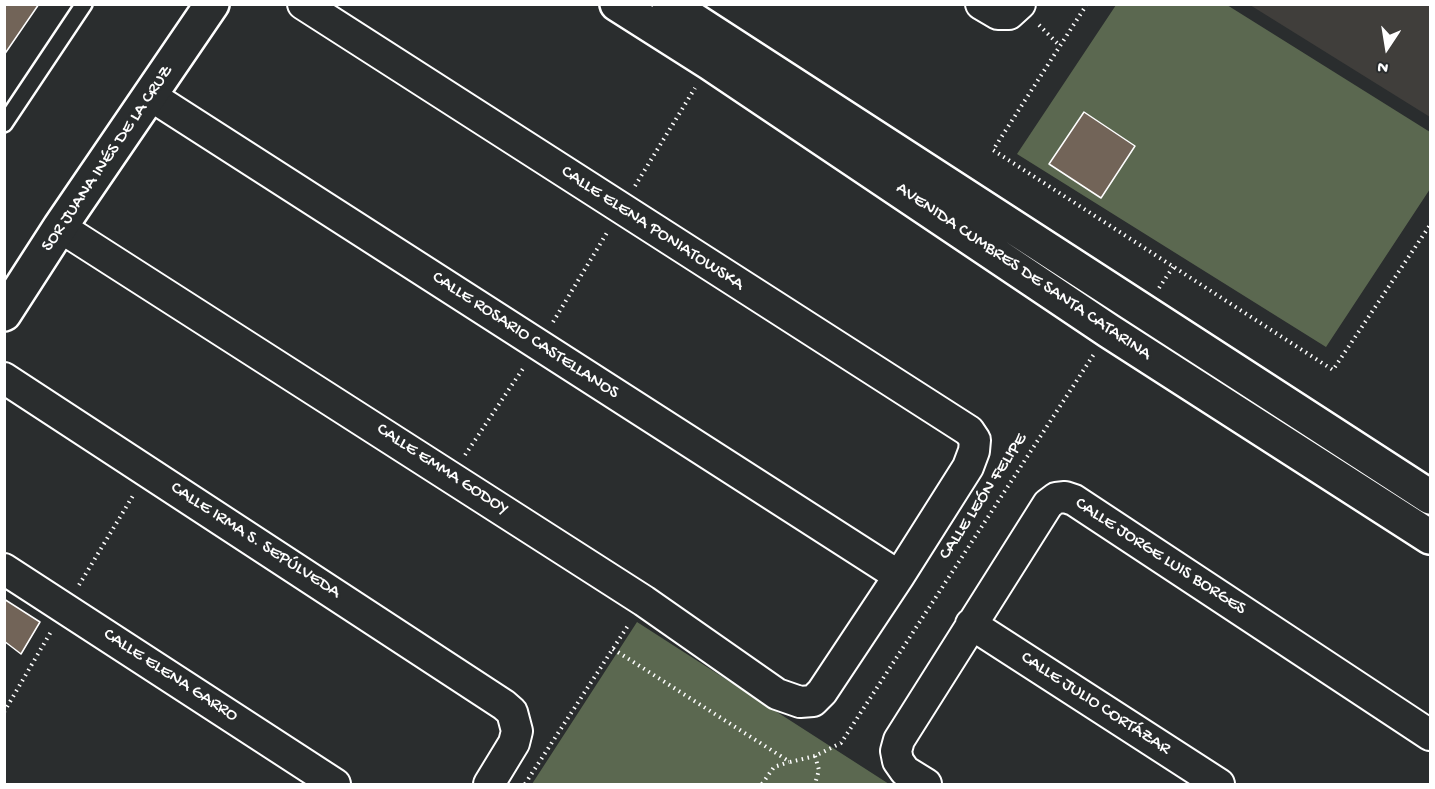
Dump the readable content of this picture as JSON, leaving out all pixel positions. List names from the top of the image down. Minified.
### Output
{"streets":{"street":["SOR JUANA INÉS DE LA CRUZ","CALLE ELENA PONIATOWSKA","AVENIDA CUMBRES DE SANTA CATARINA","CALLE ROSARIO CASTELLANOS","CALLE EMMA GODOY","CALLE IRMA S. SEPÚLVEDA","CALLE JORGE LUIS BORGES","CALLE ELENA GARRO","CALLE JULIO CORTÁZAR"],"path":["CALLE LEÓN FELIPE"]},"crossings":[["SOR JUANA INÉS DE LA CRUZ","CALLE ROSARIO CASTELLANOS"],["SOR JUANA INÉS DE LA CRUZ","CALLE EMMA GODOY"],["CALLE ELENA PONIATOWSKA","CALLE ROSARIO CASTELLANOS"],["CALLE ELENA PONIATOWSKA","CALLE EMMA GODOY"],["AVENIDA CUMBRES DE SANTA CATARINA","CALLE LEÓN FELIPE"],["CALLE ROSARIO CASTELLANOS","CALLE EMMA GODOY"],["CALLE JORGE LUIS BORGES","CALLE JULIO CORTÁZAR"]],"north":"bottom"}
